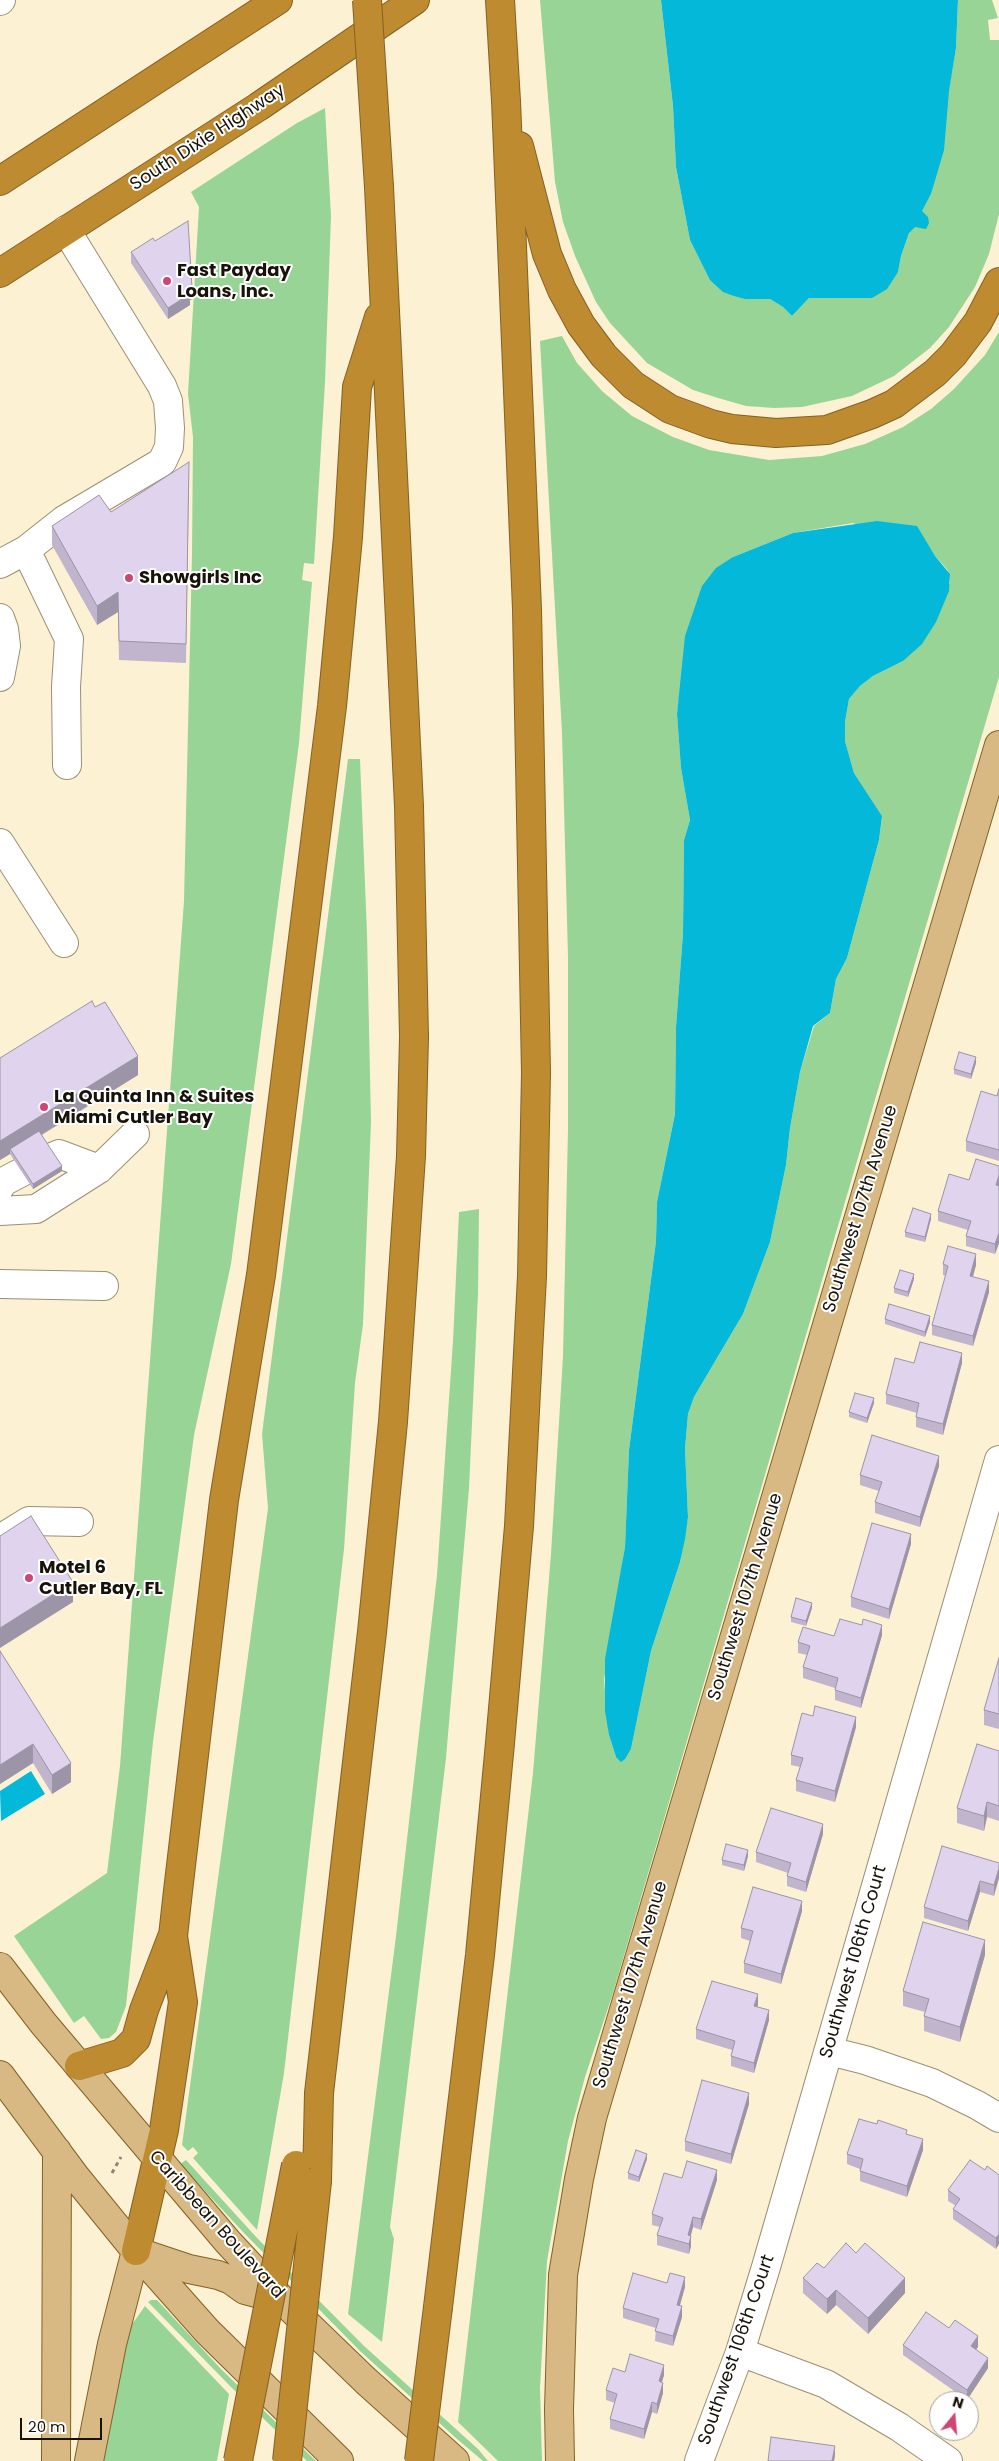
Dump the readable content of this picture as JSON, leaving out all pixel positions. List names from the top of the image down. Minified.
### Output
{"streets":{"highway":["South Dixie Highway"],"main road":["Southwest 107th Avenue","Caribbean Boulevard"],"street":["Southwest 106th Court"]},"places":["Fast Payday Loans, Inc.","Showgirls Inc","La Quinta Inn & Suites Miami Cutler Bay","Motel 6 Cutler Bay, FL"],"scale_bar":"20 m","north":"top"}
